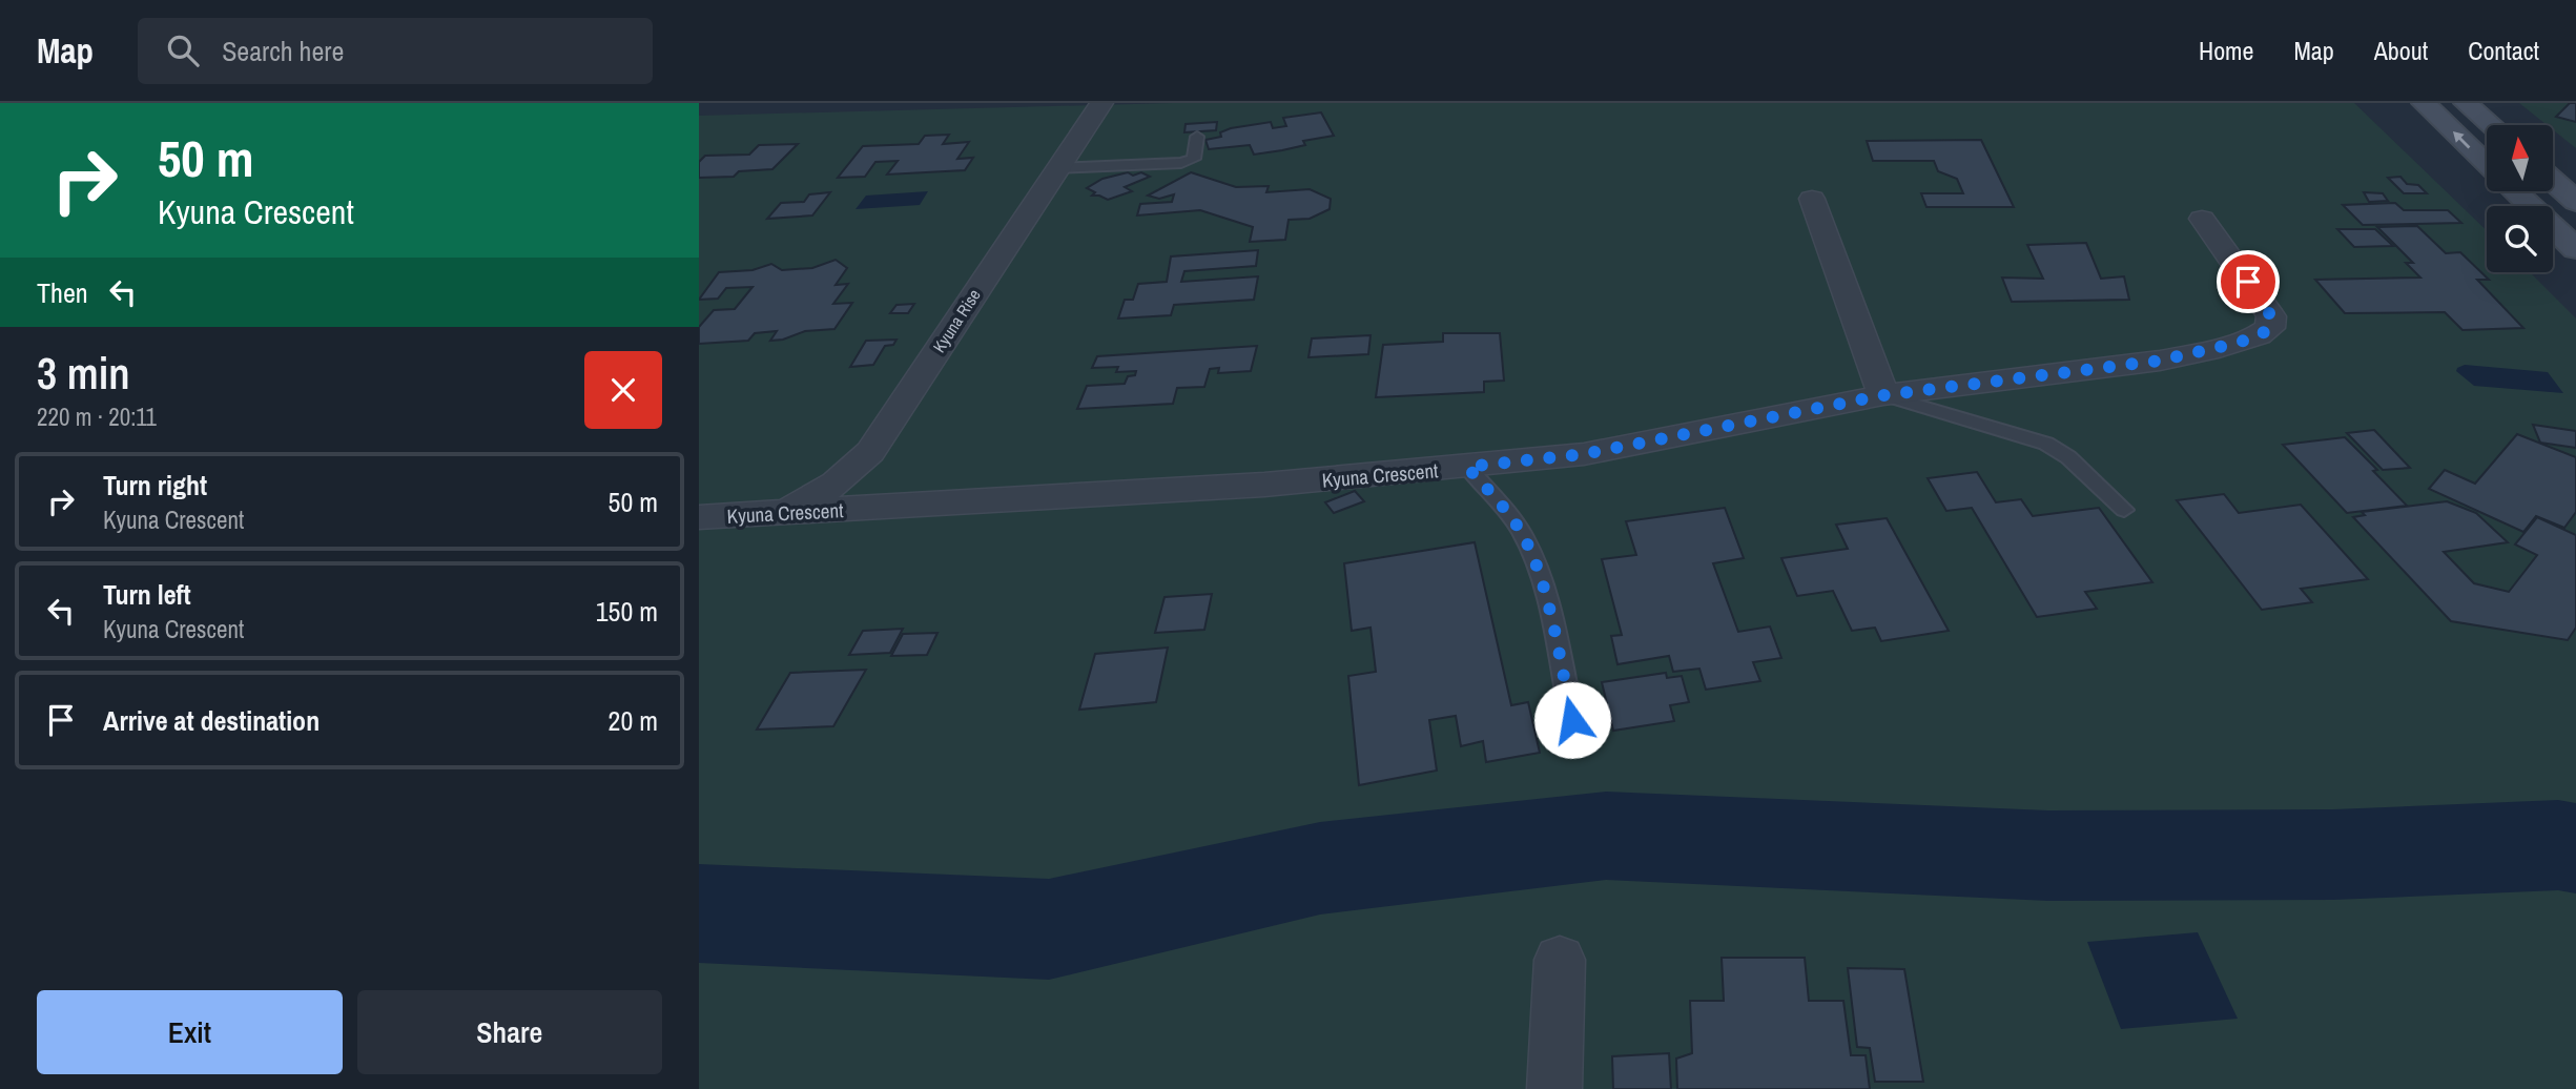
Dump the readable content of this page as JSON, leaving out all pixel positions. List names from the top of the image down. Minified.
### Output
{"streets":{"street":["Kyuna Rise","Kyuna Crescent"]},"crossings":[["Kyuna Rise","Kyuna Crescent"]],"north":"top","page":{"header":"Map","search":"Search here","nav":["Home","Map","About","Contact"],"turn":["50 m","Kyuna Crescent"],"then":"Then","heading":["3 min","220 m · 20:11"],"list":[{"name":"Turn right","note":"Kyuna Crescent","value":"50 m"},{"name":"Turn left","note":"Kyuna Crescent","value":"150 m"},{"name":"Arrive at destination","value":"20 m"}],"buttons":["Exit","Share"]}}
